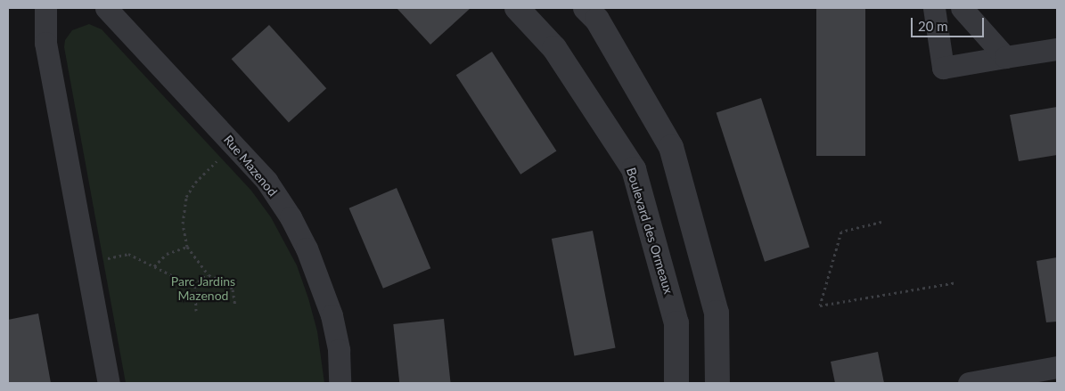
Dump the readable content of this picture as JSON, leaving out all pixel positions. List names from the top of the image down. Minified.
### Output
{"streets":{"street":["Rue Mazenod","Boulevard des Ormeaux"]},"parks":["Parc Jardins Mazenod"],"scale_bar":"20 m"}
